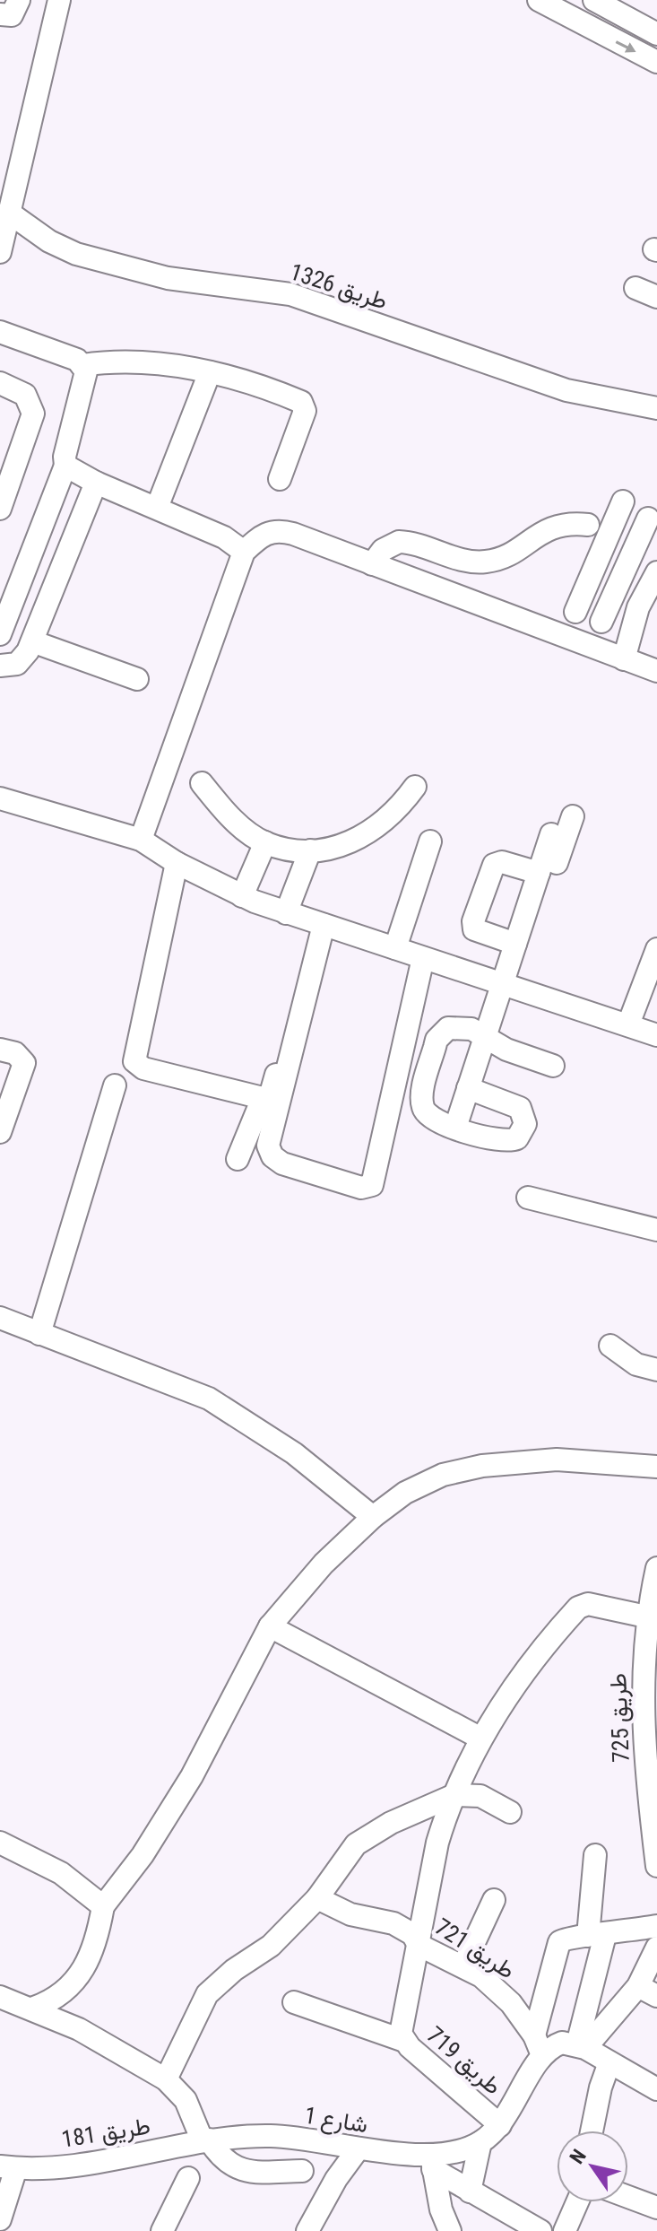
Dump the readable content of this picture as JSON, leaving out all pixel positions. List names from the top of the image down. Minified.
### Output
{"streets":{"street":["طريق 1326","طريق 725","طريق 721","طريق 719","شارع 1","طريق 181"]},"crossings":[["طريق 725","طريق 719"],["طريق 721","طريق 719"],["طريق 721","شارع 1"],["طريق 719","شارع 1"],["شارع 1","طريق 181"]],"north":"top left"}
